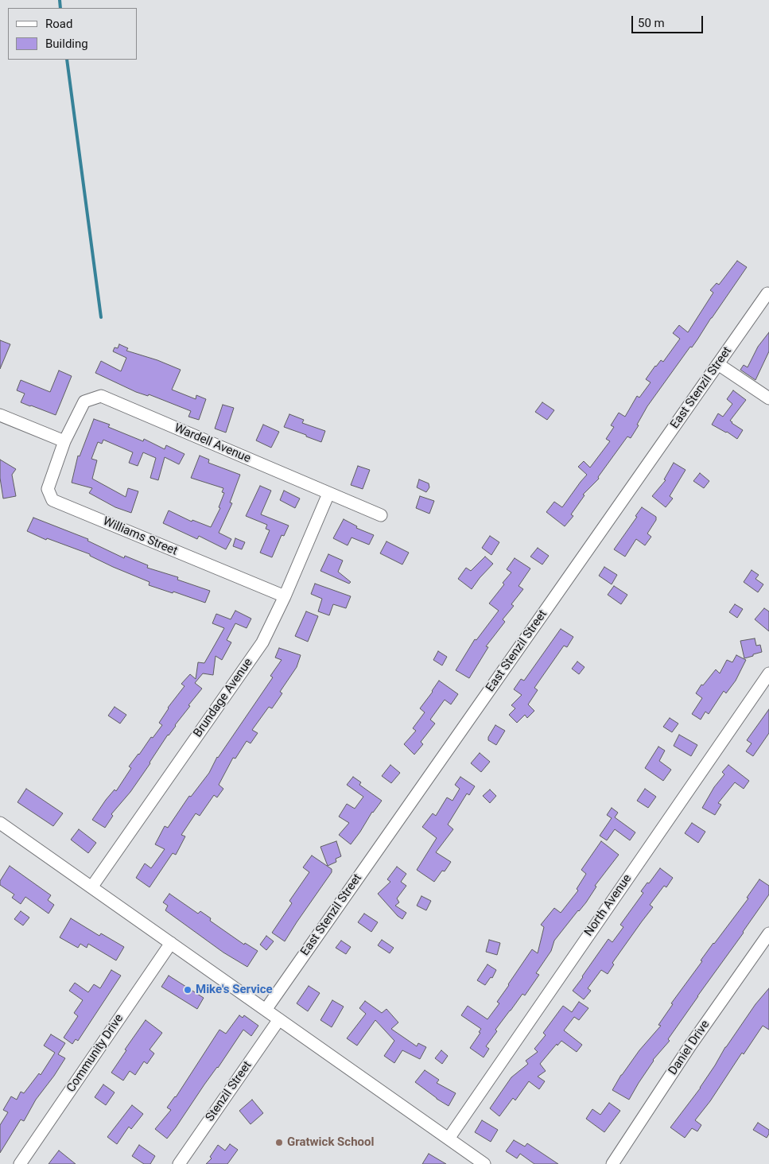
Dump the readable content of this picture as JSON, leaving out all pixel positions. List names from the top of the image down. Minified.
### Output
{"streets":{"street":["East Stenzil Street","Wardell Avenue","Williams Street","Brundage Avenue","North Avenue","Daniel Drive","Community Drive","Stenzil Street"]},"crossings":[["Wardell Avenue","Williams Street"],["Wardell Avenue","Brundage Avenue"],["Williams Street","Brundage Avenue"]],"places":["Mike's Service","Gratwick School"],"legend":["Road","Building"],"scale_bar":"50 m"}
